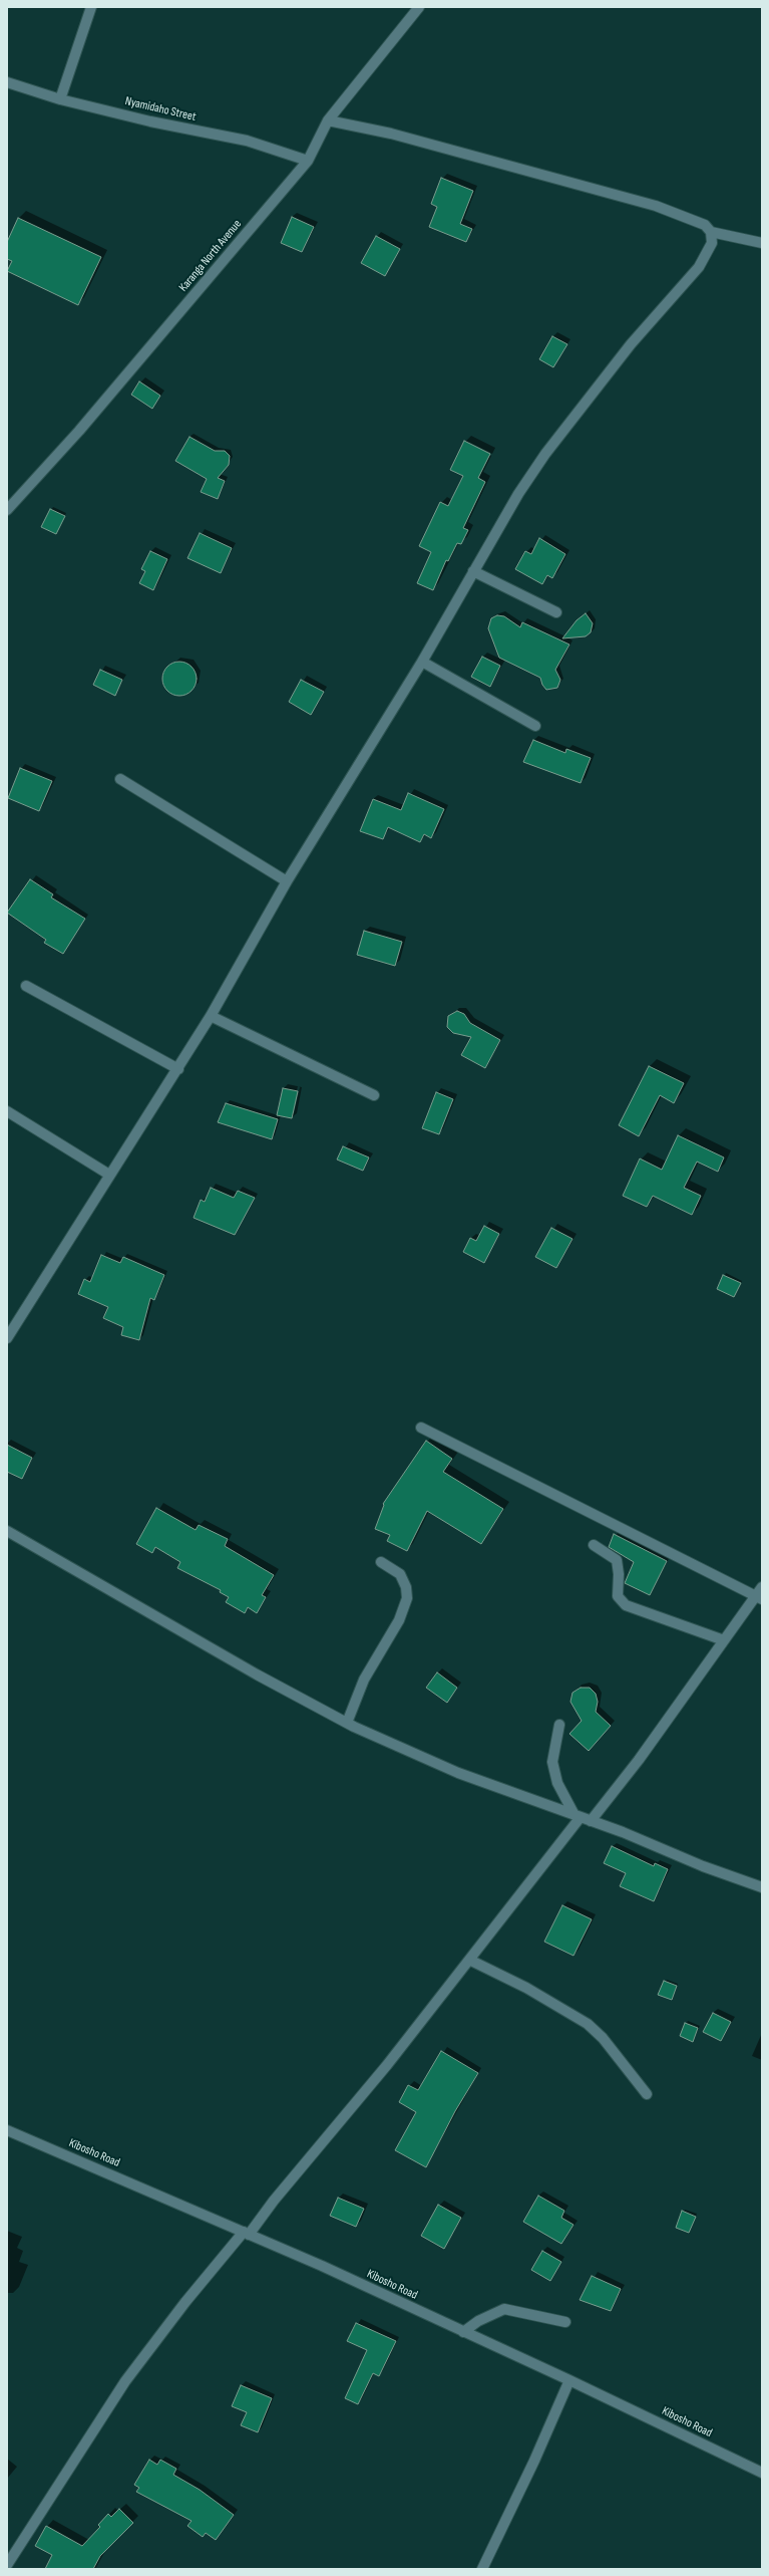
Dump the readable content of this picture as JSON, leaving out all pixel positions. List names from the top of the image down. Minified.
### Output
{"streets":{"street":["Nyamidaho Street","Karanga North Avenue","Kibosho Road"]},"crossings":[["Nyamidaho Street","Karanga North Avenue"]]}
